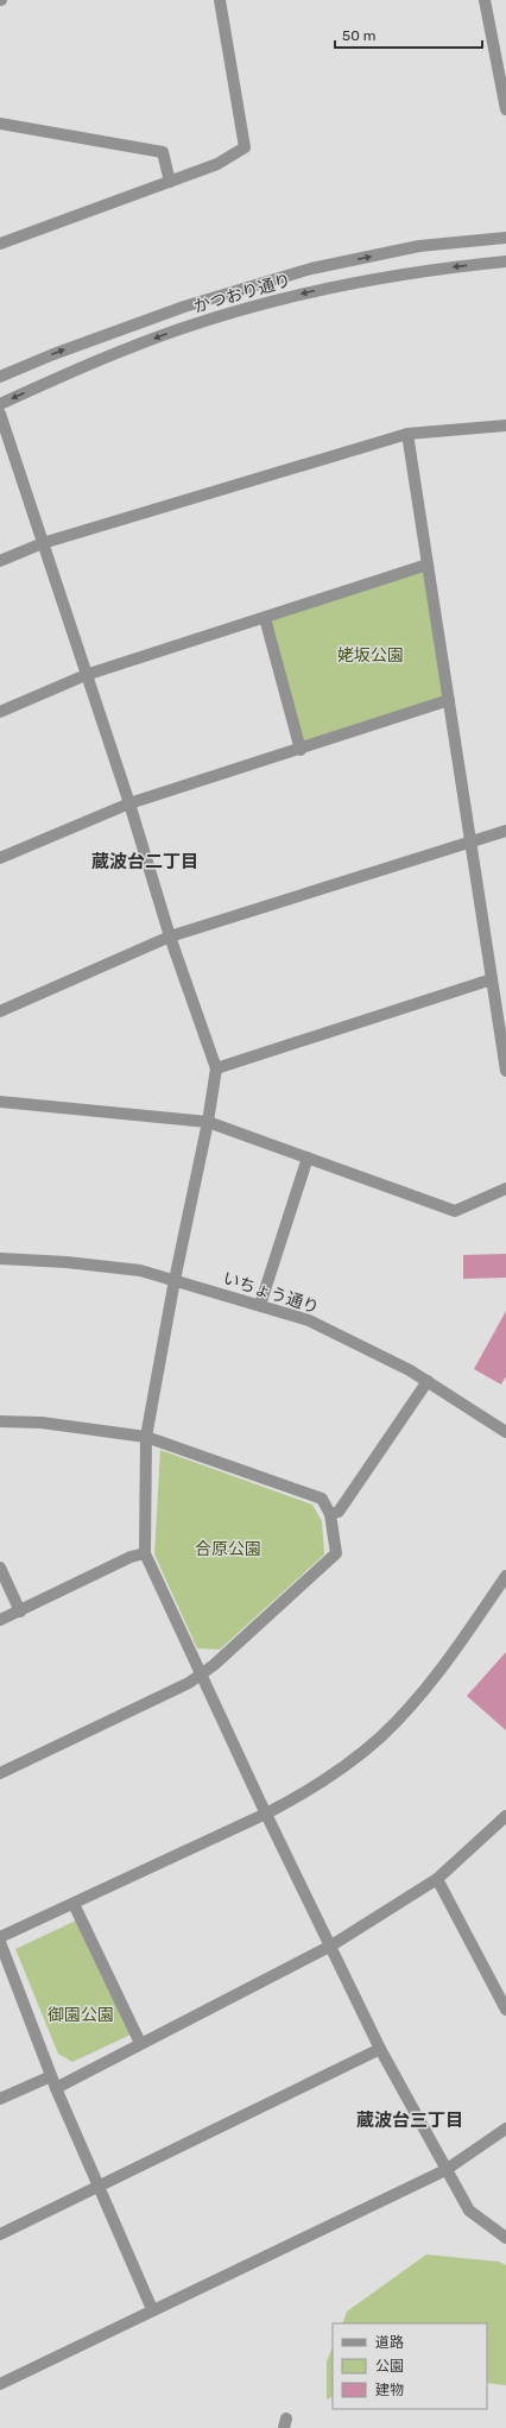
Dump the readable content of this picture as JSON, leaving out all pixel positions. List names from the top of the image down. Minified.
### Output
{"streets":{"street":["かつおり通り","いちょう通り"]},"districts":["蔵波台二丁目","蔵波台三丁目"],"parks":["姥坂公園","合原公園","御園公園"],"legend":["道路","公園","建物"],"scale_bar":"50 m"}
